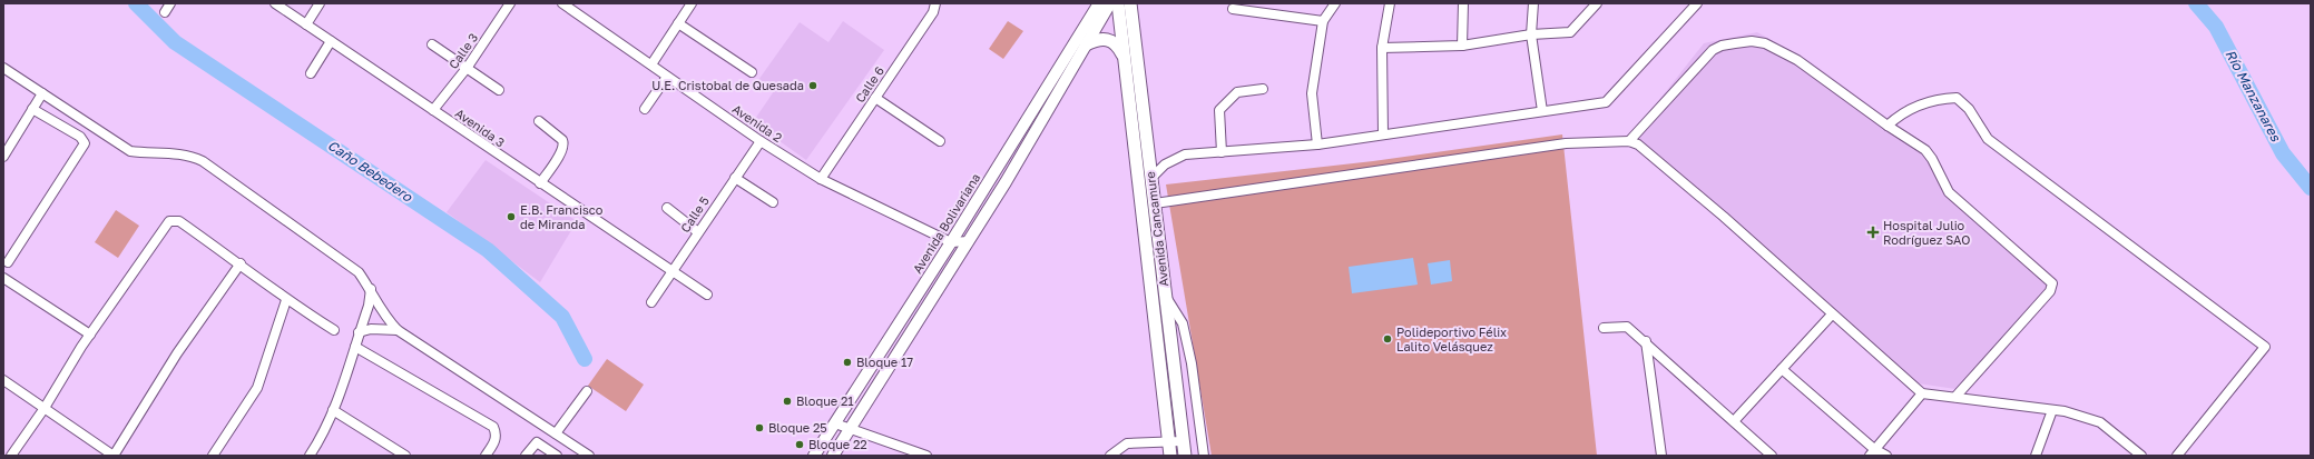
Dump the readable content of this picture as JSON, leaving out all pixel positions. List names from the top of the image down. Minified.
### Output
{"streets":{"main road":["Avenida Cancamure"],"street":["Calle 3","Calle 6","Avenida 2","Avenida 3","Calle 5","Avenida Bolivariana"]},"crossings":[["Calle 3","Avenida 3"],["Calle 6","Avenida 2"],["Avenida 2","Calle 5"],["Avenida 2","Avenida Bolivariana"],["Avenida 3","Calle 5"]],"water":["Río Manzanares","Caño Bebedero"],"places":{"other":["U.E. Cristobal de Quesada","E.B. Francisco de Miranda","Polideportivo Félix Lalito Velásquez","Bloque 17","Bloque 21","Bloque 25","Bloque 22"],"health":["Hospital Julio Rodríguez SAO"]}}
